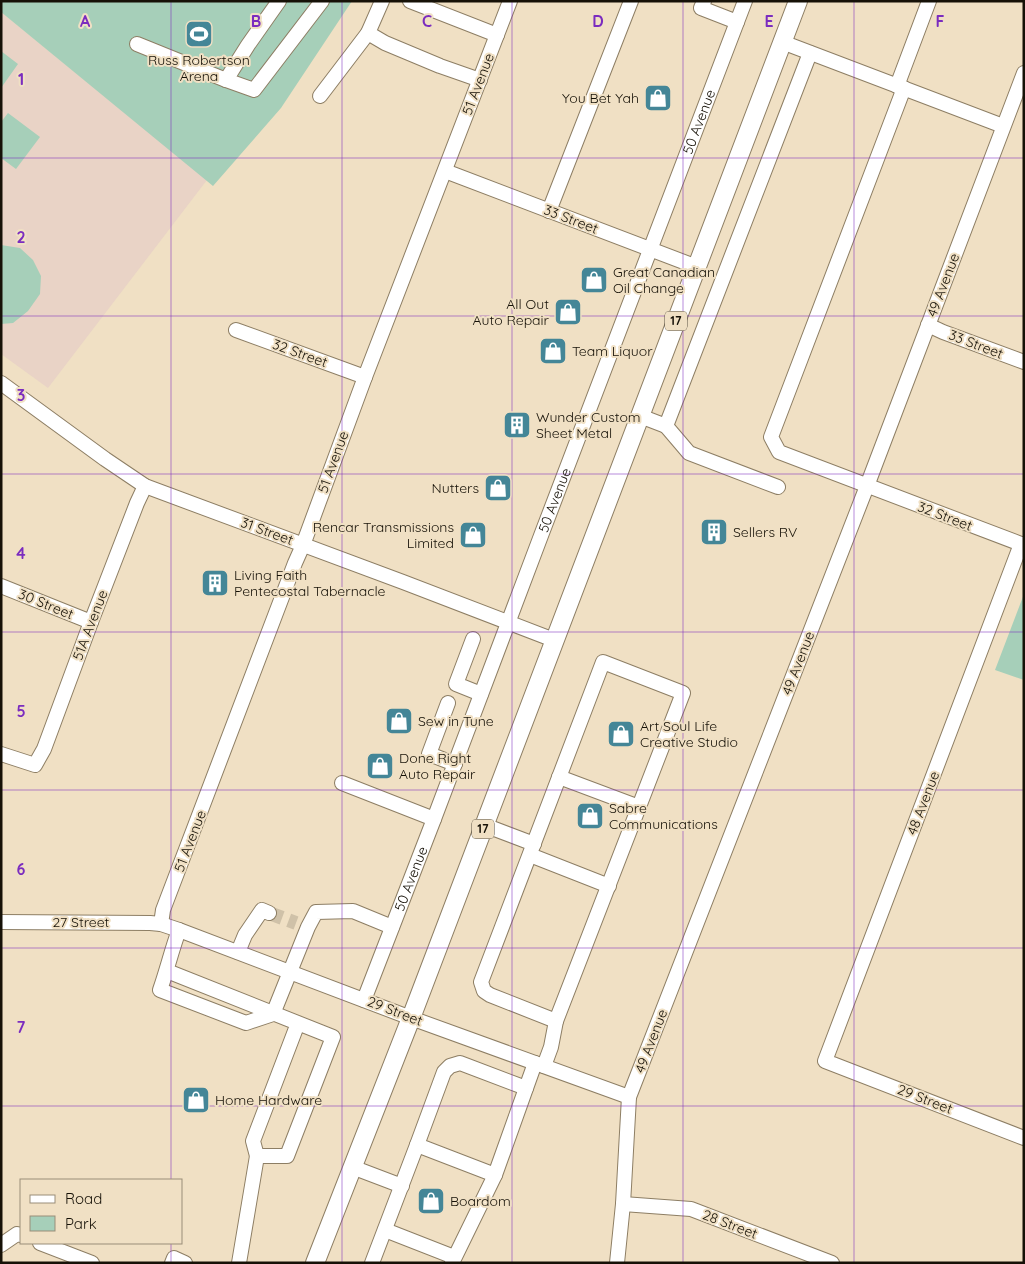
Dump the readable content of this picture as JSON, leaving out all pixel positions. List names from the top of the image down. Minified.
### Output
{"streets":{"main road":["17"],"street":["51 Avenue","50 Avenue","33 Street","49 Avenue","32 Street","31 Street","30 Street","51A Avenue","48 Avenue","27 Street","29 Street","28 Street"]},"crossings":[["51 Avenue","33 Street"],["51 Avenue","32 Street"],["51 Avenue","31 Street"],["51 Avenue","27 Street"],["51 Avenue","29 Street"],["50 Avenue","33 Street"],["50 Avenue","31 Street"],["50 Avenue","29 Street"],["33 Street","49 Avenue"],["33 Street","17"],["49 Avenue","32 Street"],["49 Avenue","29 Street"],["49 Avenue","28 Street"],["17","31 Street"],["17","29 Street"],["32 Street","48 Avenue"],["31 Street","51A Avenue"],["30 Street","51A Avenue"],["48 Avenue","29 Street"],["27 Street","29 Street"]],"places":{"sports":["Russ Robertson Arena"],"shop":["You Bet Yah","Great Canadian Oil Change","All Out Auto Repair","Team Liquor","Nutters","Rencar Transmissions Limited","Sew in Tune","Art Soul Life Creative Studio","Done Right Auto Repair","Sabre Communications","Home Hardware","Boardom"],"building":["Wunder Custom Sheet Metal","Sellers RV","Living Faith Pentecostal Tabernacle"]},"legend":["Road","Park"],"grid":{"columns":["A","B","C","D","E","F"],"rows":["1","2","3","4","5","6","7"]}}
